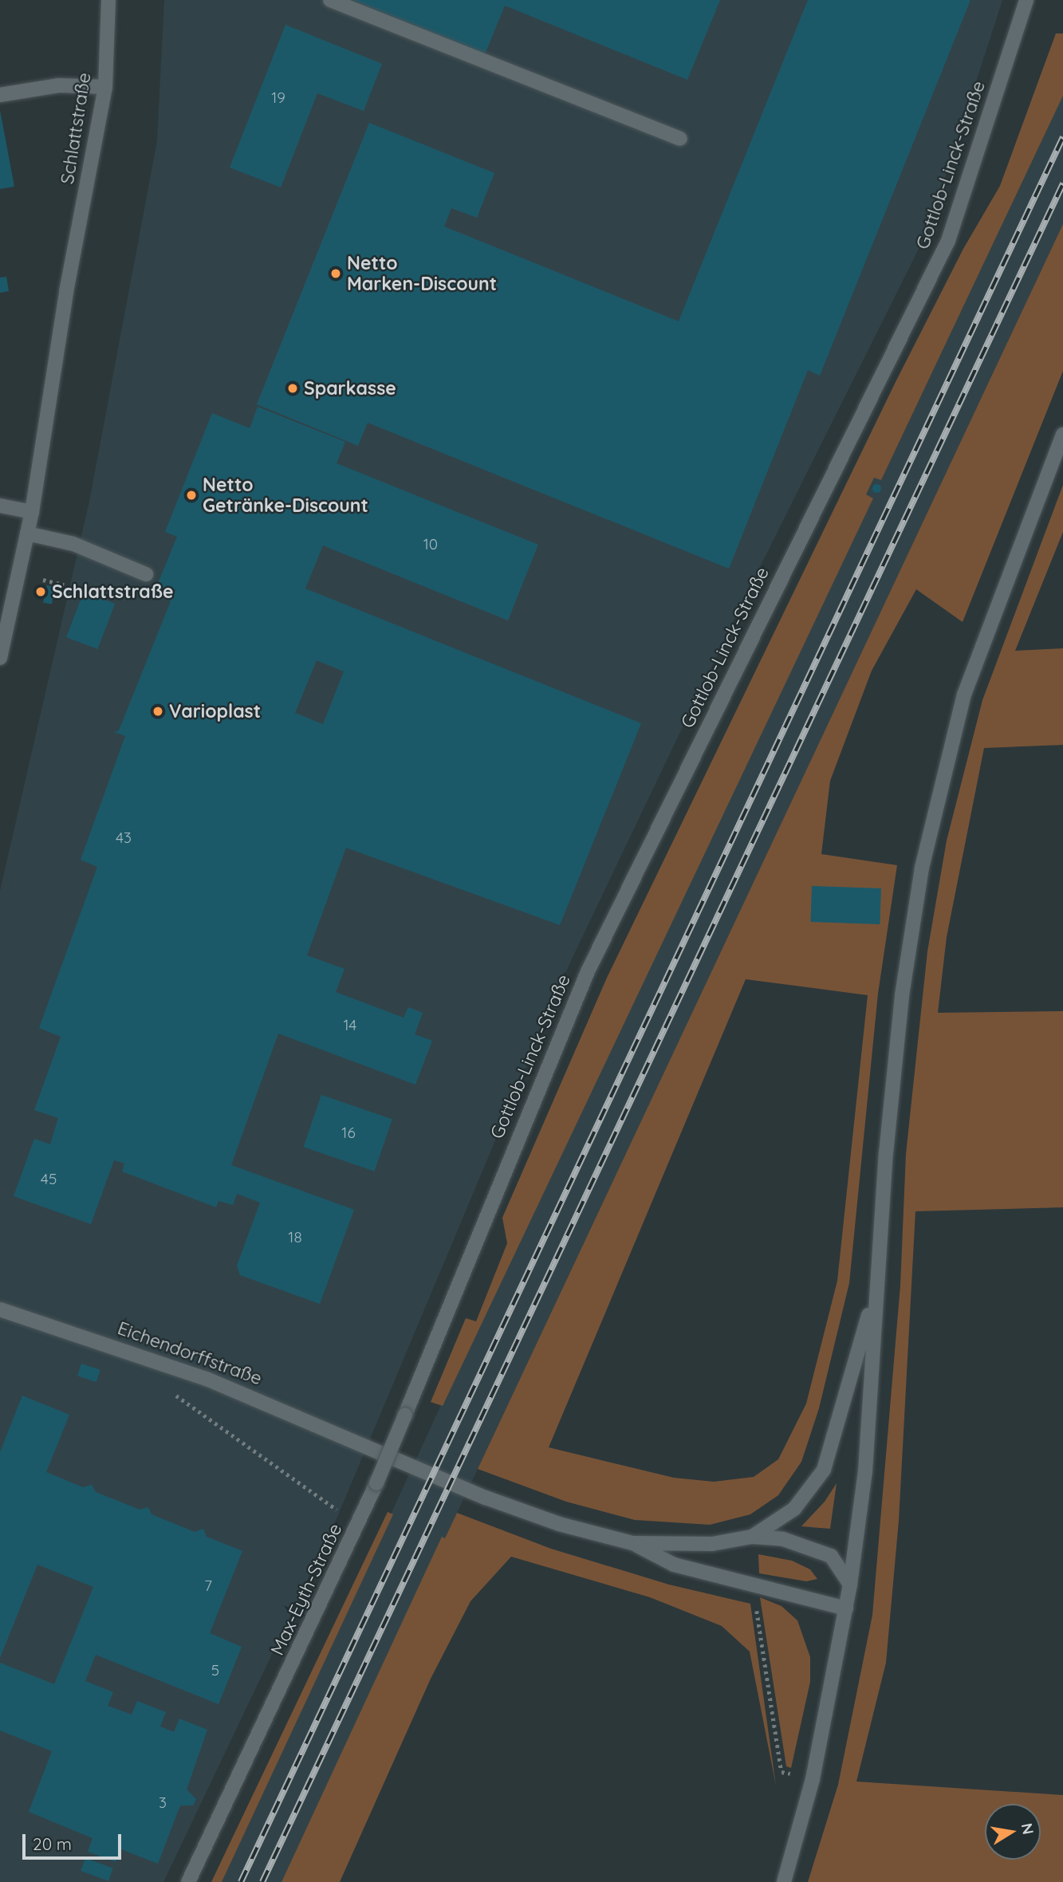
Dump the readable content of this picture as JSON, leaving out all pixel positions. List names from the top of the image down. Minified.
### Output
{"streets":{"street":["Schlattstraße","Gottlob-Linck-Straße","Eichendorffstraße","Max-Eyth-Straße"]},"crossings":[["Gottlob-Linck-Straße","Max-Eyth-Straße"]],"places":["Netto Marken-Discount","Sparkasse","Netto Getränke-Discount","Schlattstraße","Varioplast"],"house_numbers":["19","10","43","14","16","45","18","7","5","3"],"scale_bar":"20 m","north":"right"}
